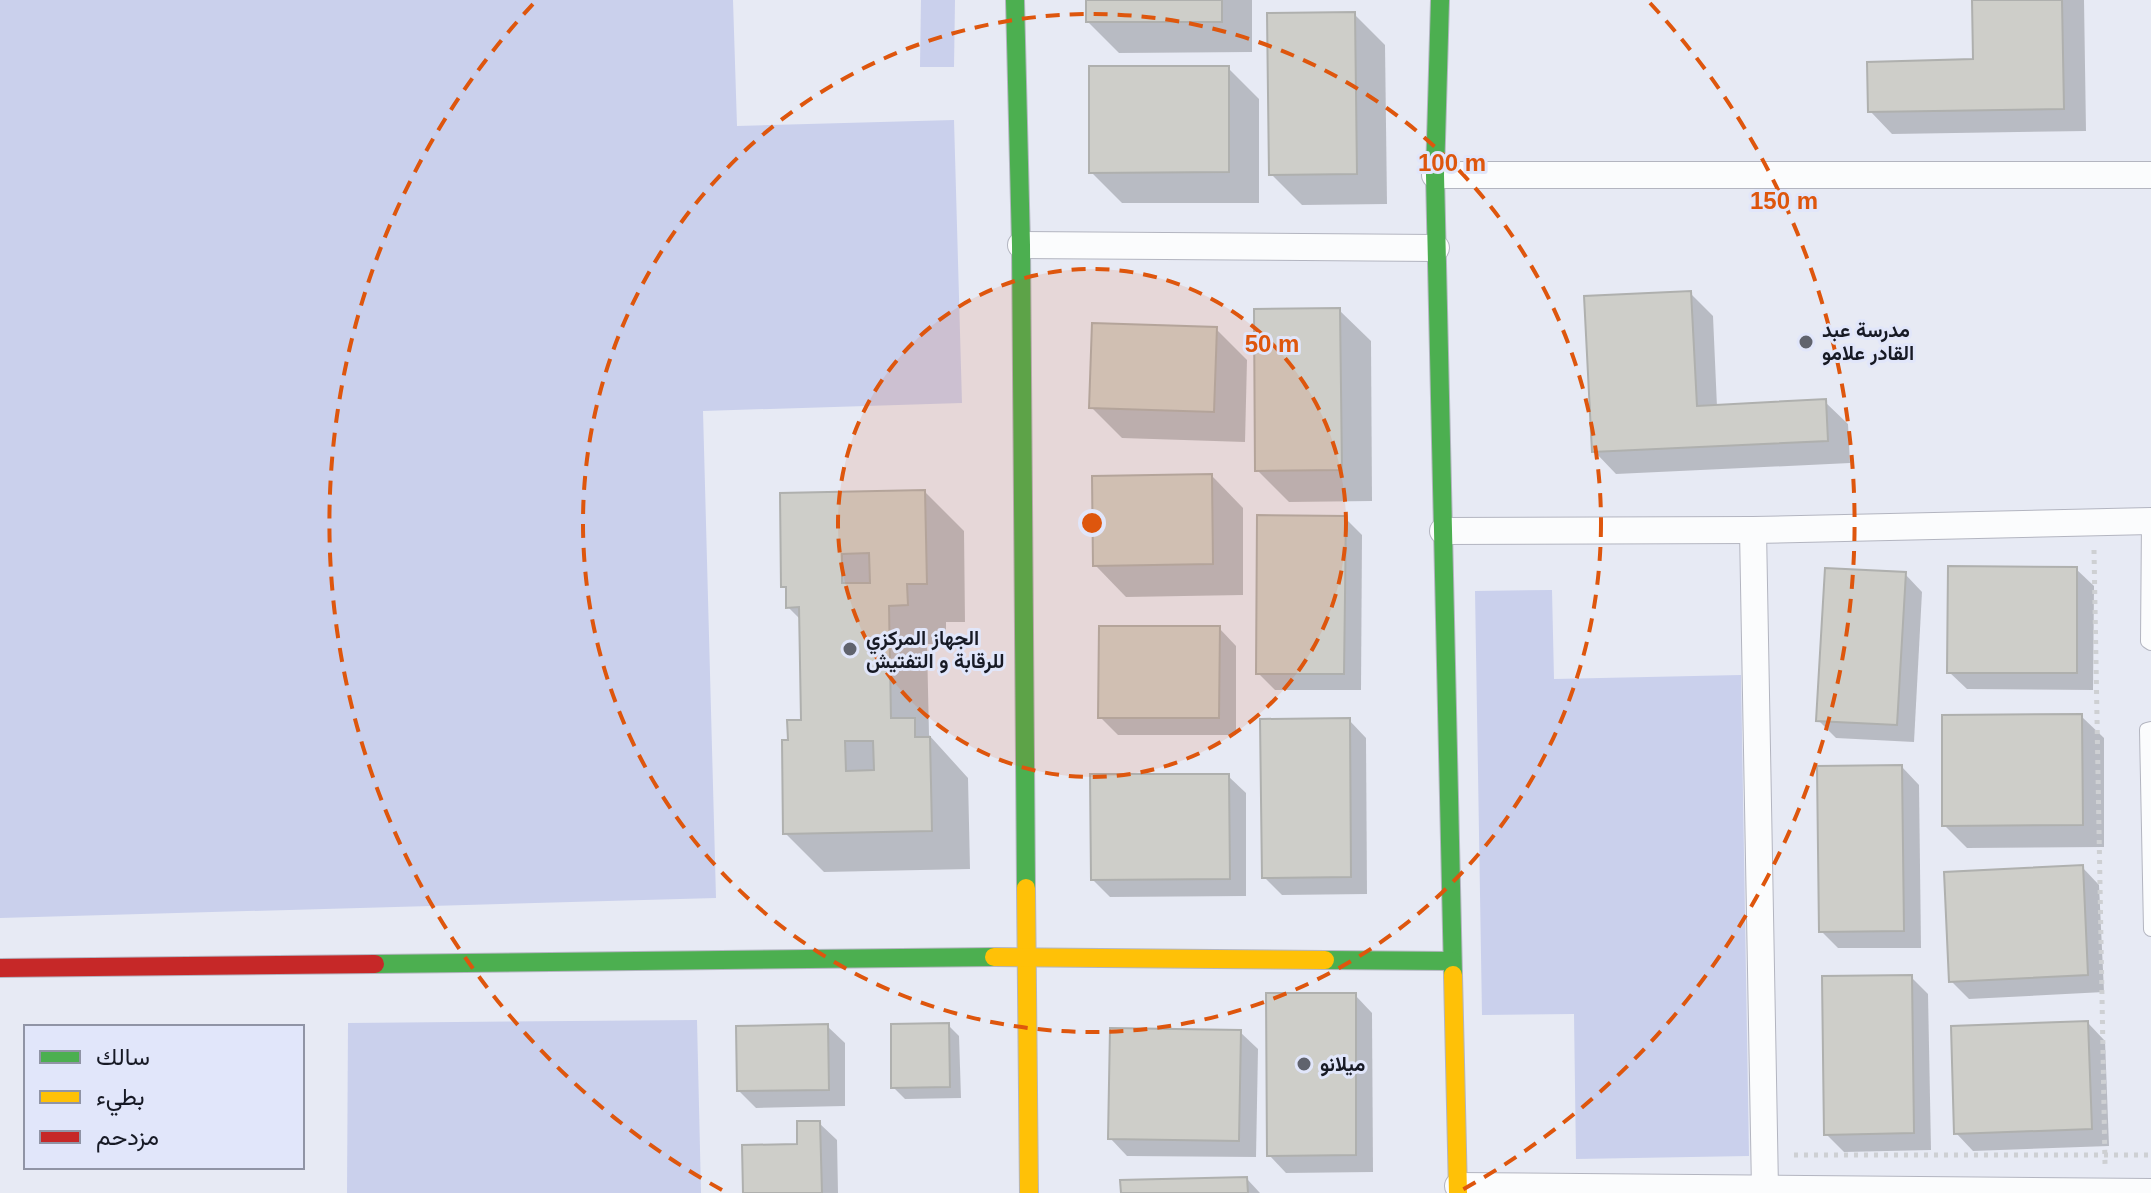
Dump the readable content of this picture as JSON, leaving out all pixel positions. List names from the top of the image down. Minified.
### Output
{"places":["مدرسة عبد القادر علامو","الجهاز المركزي للرقابة و التفتيش","ميلانو"],"legend":["سالك","بطيء","مزدحم"],"rings":["100 m","150 m","50 m"]}
